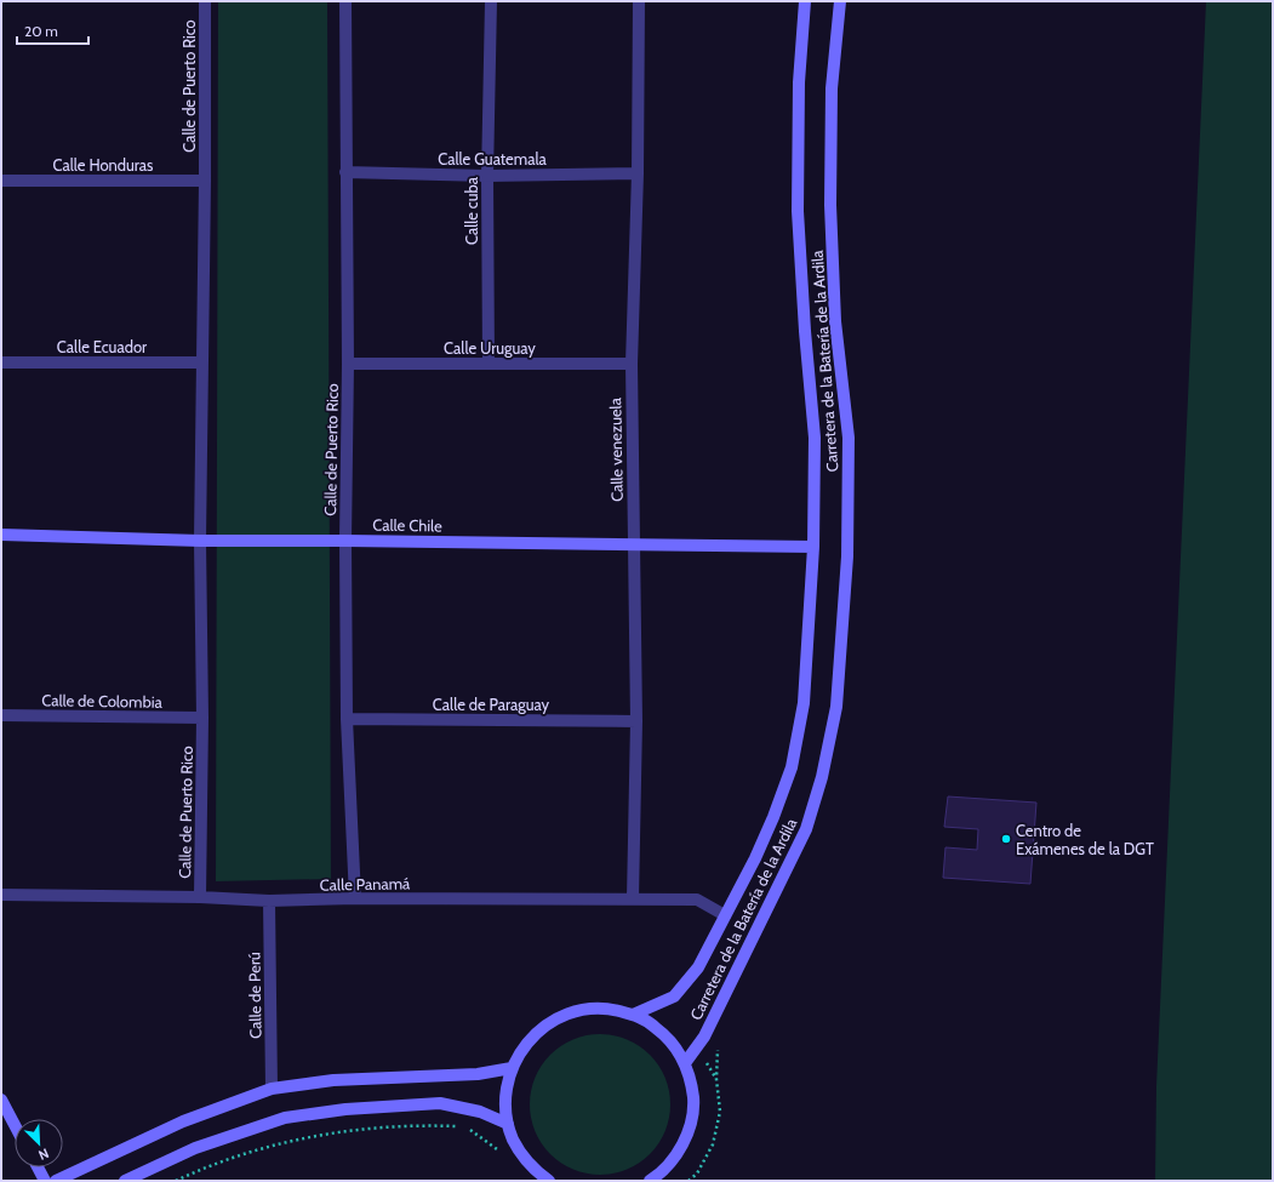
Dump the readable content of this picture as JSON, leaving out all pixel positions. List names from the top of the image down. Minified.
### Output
{"streets":{"street":["Calle de Puerto Rico","Calle Guatemala","Calle Honduras","Calle cuba","Calle Ecuador","Calle Uruguay","Carretera de la Batería de la Ardila","Calle venezuela","Calle Chile","Calle de Colombia","Calle de Paraguay","Calle Panamá","Calle de Perú"]},"crossings":[["Calle de Puerto Rico","Calle Guatemala"],["Calle de Puerto Rico","Calle Honduras"],["Calle de Puerto Rico","Calle Ecuador"],["Calle de Puerto Rico","Calle Uruguay"],["Calle de Puerto Rico","Calle Chile"],["Calle de Puerto Rico","Calle de Colombia"],["Calle de Puerto Rico","Calle de Paraguay"],["Calle de Puerto Rico","Calle Panamá"],["Calle Guatemala","Calle cuba"],["Calle Guatemala","Calle venezuela"],["Calle cuba","Calle Uruguay"],["Calle Uruguay","Calle venezuela"],["Carretera de la Batería de la Ardila","Calle Chile"],["Carretera de la Batería de la Ardila","Calle Panamá"],["Calle venezuela","Calle Chile"],["Calle venezuela","Calle de Paraguay"],["Calle venezuela","Calle Panamá"],["Calle Panamá","Calle de Perú"]],"places":["Centro de Exámenes de la DGT"],"scale_bar":"20 m","north":"bottom right"}
